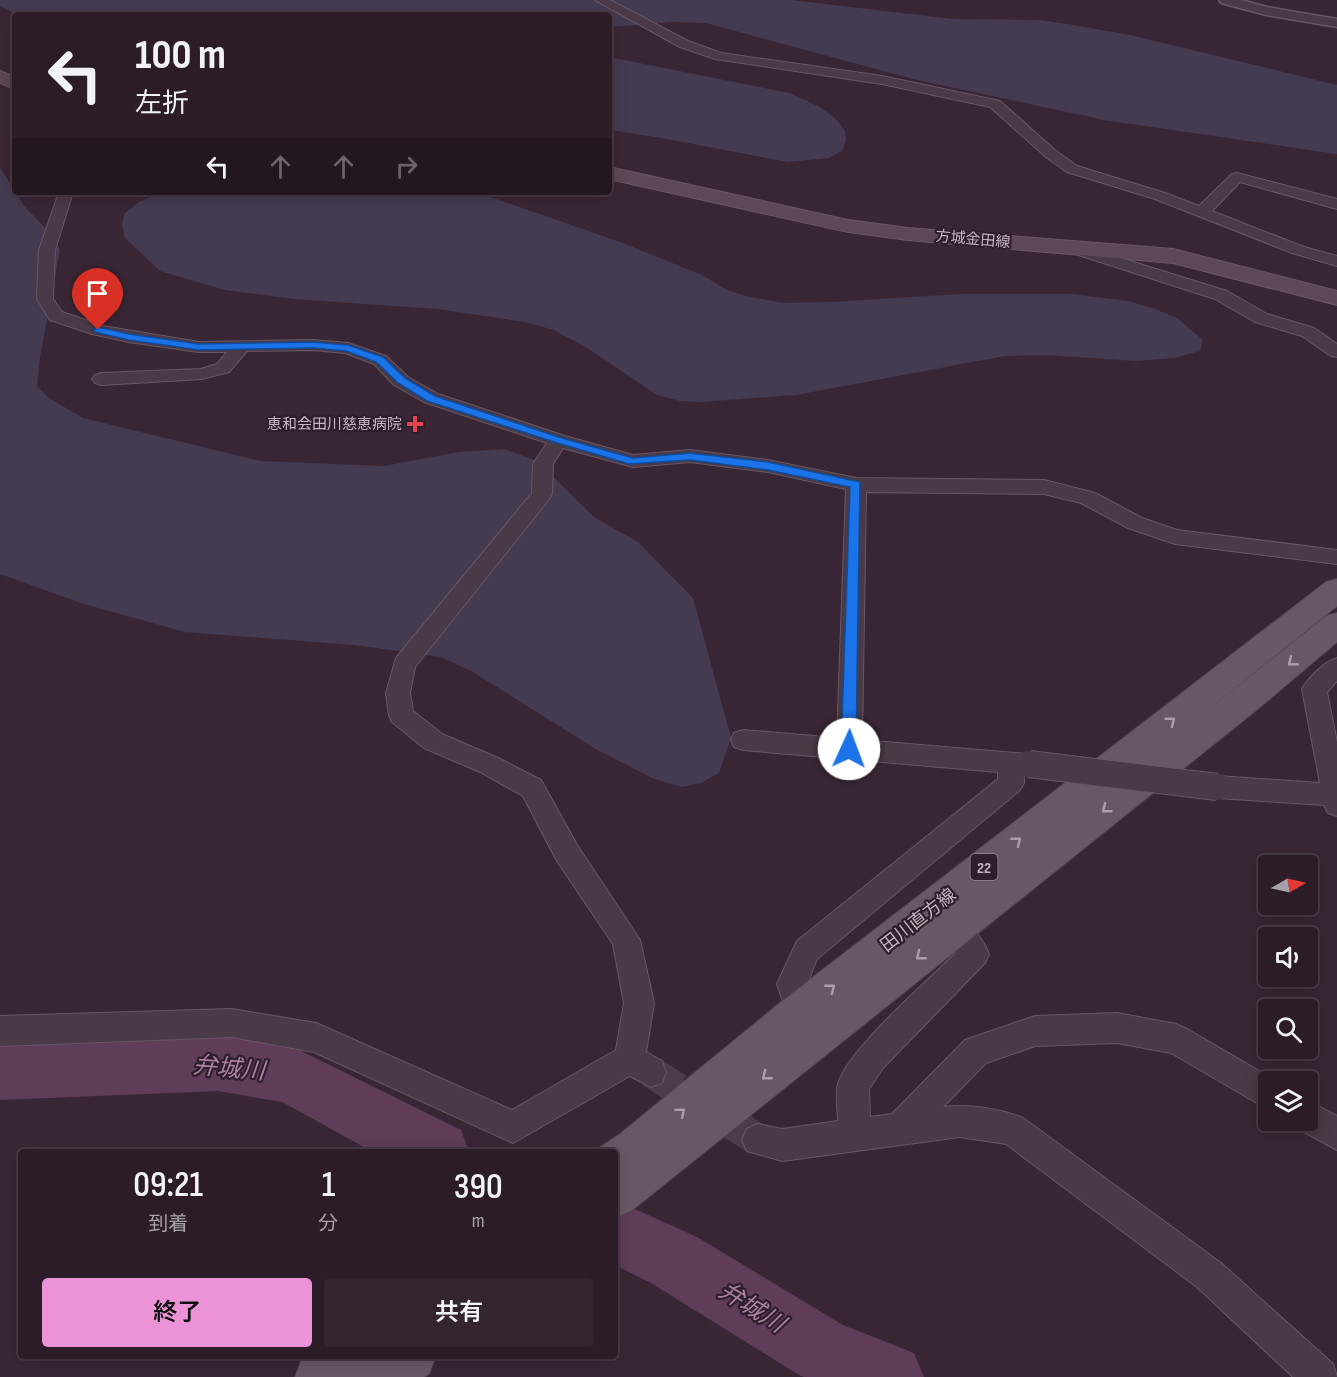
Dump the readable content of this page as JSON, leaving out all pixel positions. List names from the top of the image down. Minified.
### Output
{"streets":{"main road":["方城金田線","22","田川直方線"]},"water":["弁城川"],"places":{"health":["恵和会田川慈恵病院"]},"north":"right","page":{"turn":["100 m","左折"],"eta":["09:21","到着","1","分","390","m"],"buttons":["終了","共有"]}}
